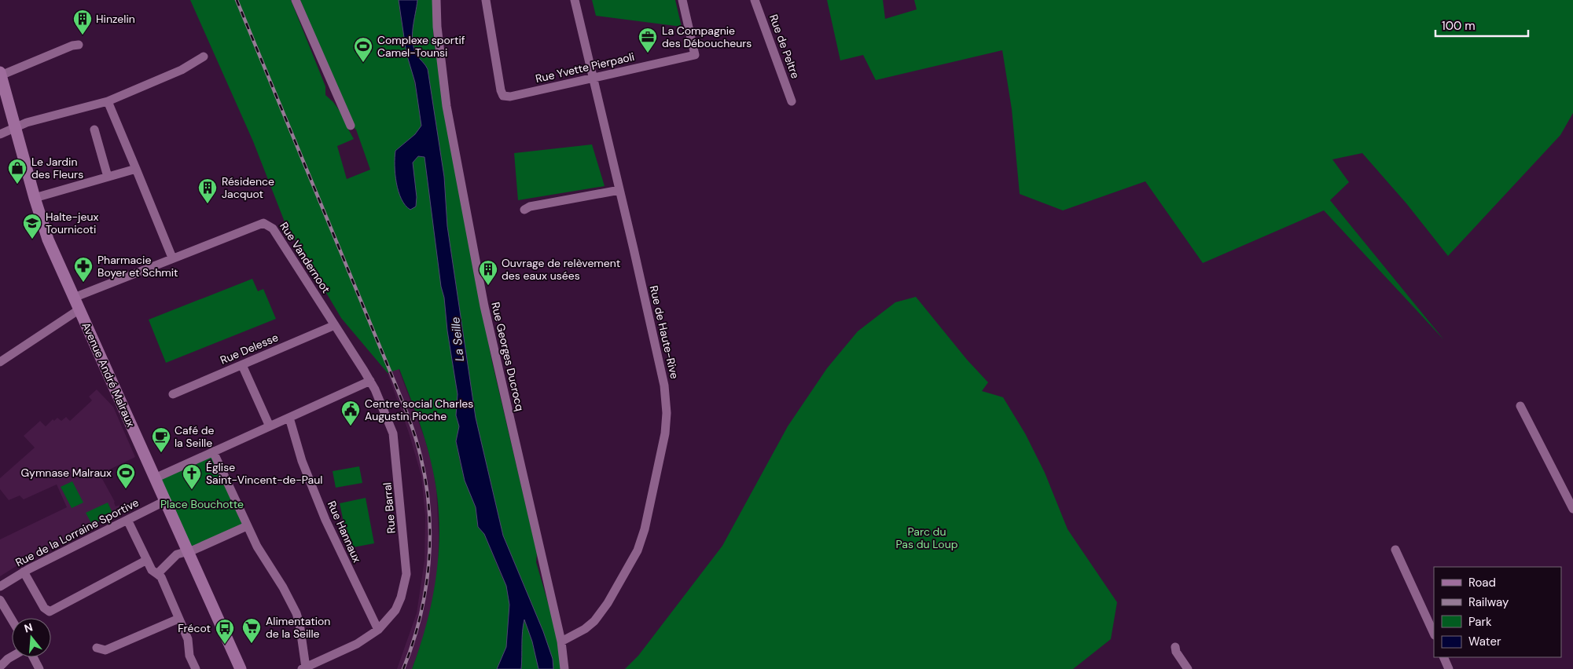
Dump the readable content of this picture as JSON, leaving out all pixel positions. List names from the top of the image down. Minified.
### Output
{"streets":{"main road":["Avenue André Malraux"],"street":["Rue de Peltre","Rue Yvette Pierpaoli","Rue Vandernoot","Rue de Haute-Rive","Rue Delesse","Rue Georges Ducrocq","Rue Barral","Rue Hannaux","Rue de la Lorraine Sportive"]},"crossings":[["Rue Yvette Pierpaoli","Rue de Haute-Rive"],["Rue Vandernoot","Rue Delesse"],["Rue Vandernoot","Avenue André Malraux"],["Rue Vandernoot","Rue Barral"],["Rue de Haute-Rive","Rue Georges Ducrocq"],["Avenue André Malraux","Rue de la Lorraine Sportive"],["Rue Barral","Rue Hannaux"]],"water":["La Seille"],"parks":["Place Bouchotte","Parc du Pas du Loup"],"places":{"building":["Hinzelin","Résidence Jacquot","Ouvrage de relèvement des eaux usées"],"office":["La Compagnie des Déboucheurs"],"sports":["Complexe sportif Camel-Tounsi","Gymnase Malraux"],"shop":["Le Jardin des Fleurs"],"school or university":["Halte-jeux Tournicoti"],"pharmacy":["Pharmacie Boyer et Schmit"],"public building":["Centre social Charles Augustin Pioche"],"cafe":["Café de la Seille"],"church":["Église Saint-Vincent-de-Paul"],"supermarket":["Alimentation de la Seille"],"bus stop":["Frécot"]},"legend":["Road","Railway","Park","Water"],"scale_bar":"100 m","north":"top"}
